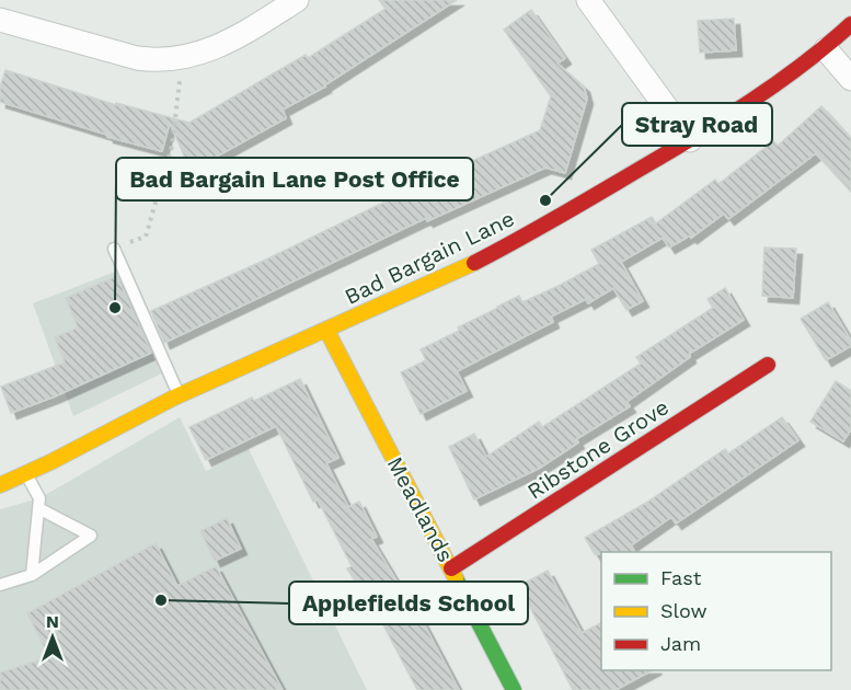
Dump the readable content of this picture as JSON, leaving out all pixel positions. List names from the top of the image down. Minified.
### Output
{"streets":{"street":["Bad Bargain Lane","Ribstone Grove","Meadlands"]},"crossings":[["Bad Bargain Lane","Meadlands"],["Ribstone Grove","Meadlands"]],"places":["Stray Road","Bad Bargain Lane Post Office","Applefields School"],"legend":["Fast","Slow","Jam"],"north":"top"}
